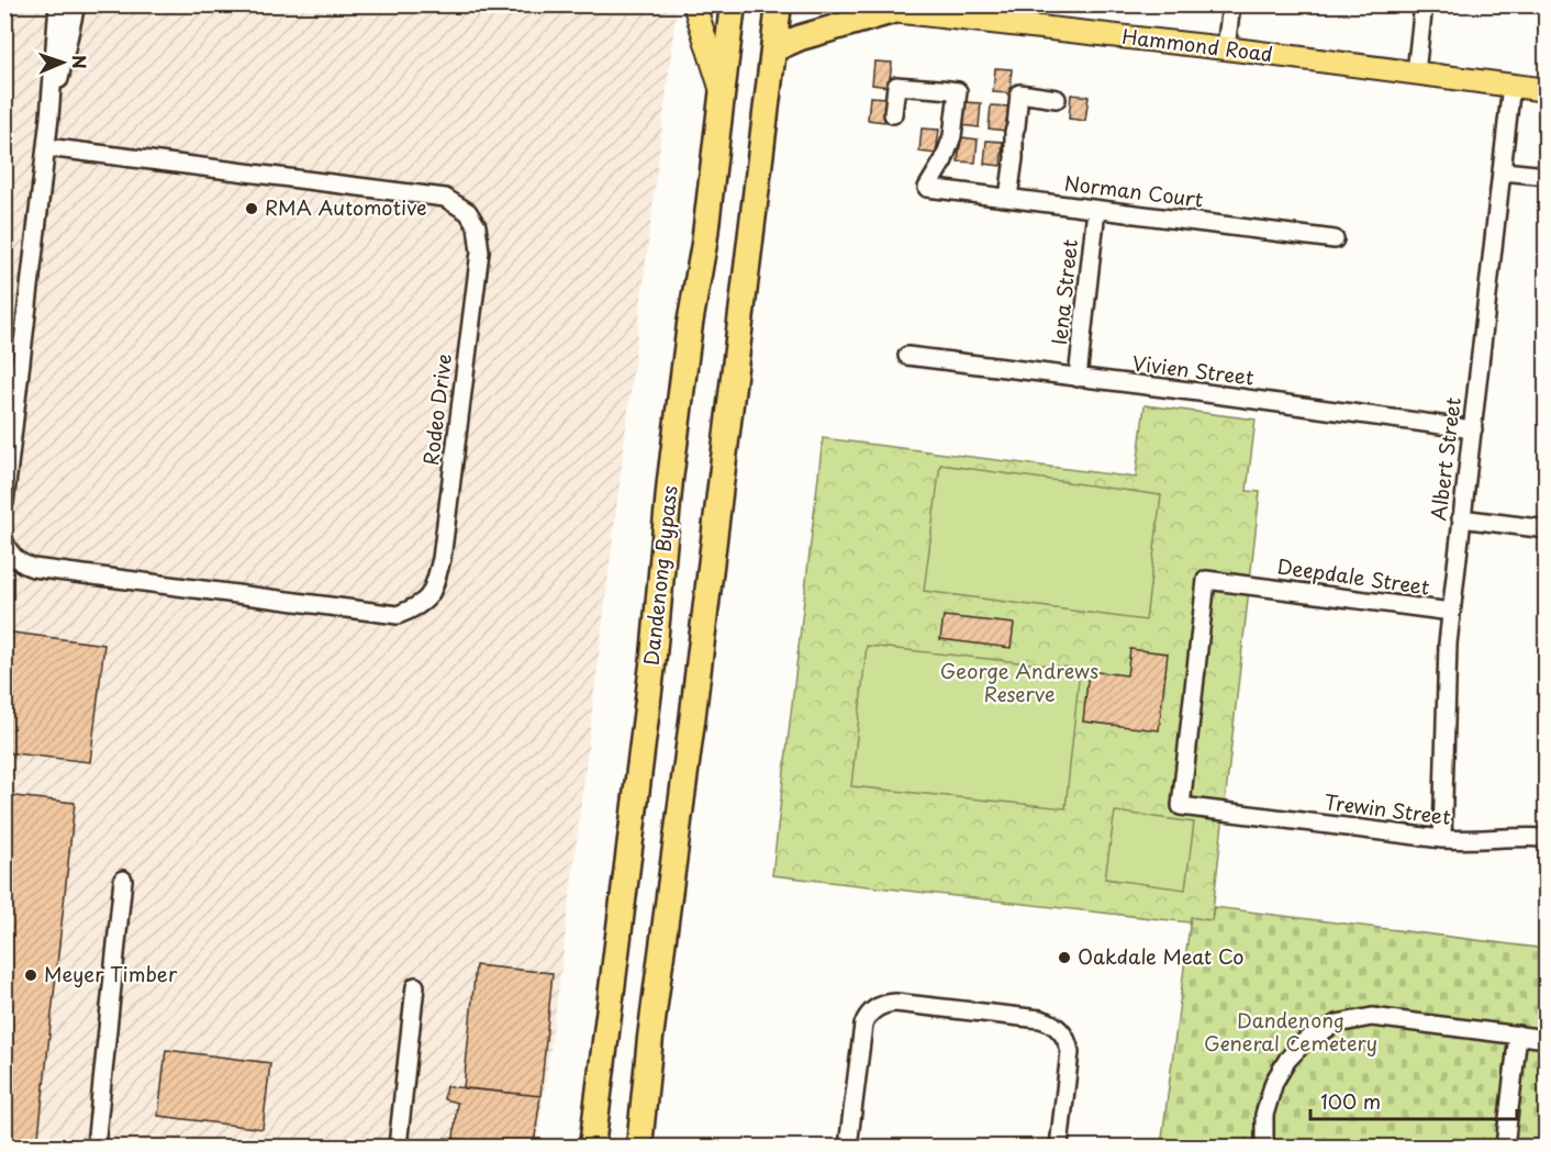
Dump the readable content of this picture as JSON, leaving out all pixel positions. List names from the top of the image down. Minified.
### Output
{"streets":{"highway":["Dandenong Bypass"],"main road":["Hammond Road"],"street":["Norman Court","Iena Street","Vivien Street","Rodeo Drive","Albert Street","Deepdale Street","Trewin Street"]},"crossings":[["Hammond Road","Albert Street"],["Norman Court","Iena Street"],["Iena Street","Vivien Street"],["Vivien Street","Albert Street"],["Albert Street","Deepdale Street"],["Albert Street","Trewin Street"],["Deepdale Street","Trewin Street"]],"parks":["George Andrews Reserve","Dandenong General Cemetery"],"places":["RMA Automotive","Oakdale Meat Co","Meyer Timber"],"scale_bar":"100 m","north":"right"}
